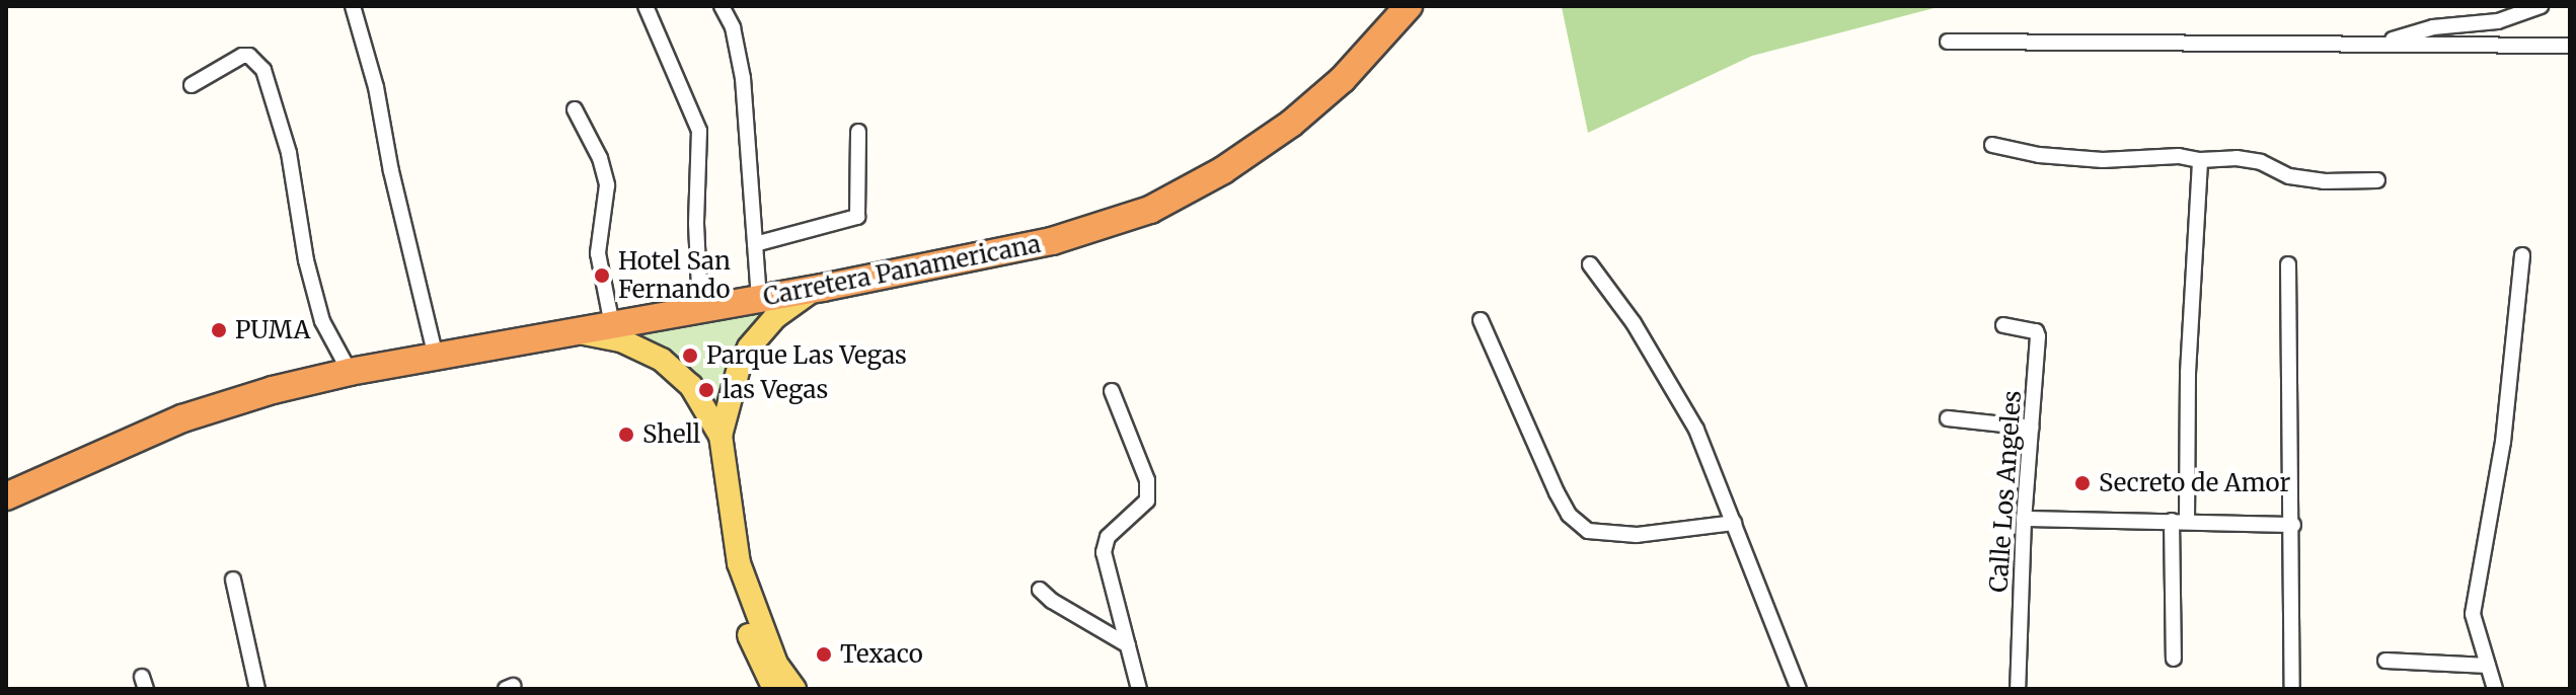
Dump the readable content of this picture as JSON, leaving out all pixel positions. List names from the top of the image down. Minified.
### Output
{"streets":{"highway":["Carretera Panamericana"],"street":["Calle Los Angeles"]},"places":["Hotel San Fernando","PUMA","Parque Las Vegas","las Vegas","Shell","Secreto de Amor","Texaco"]}
